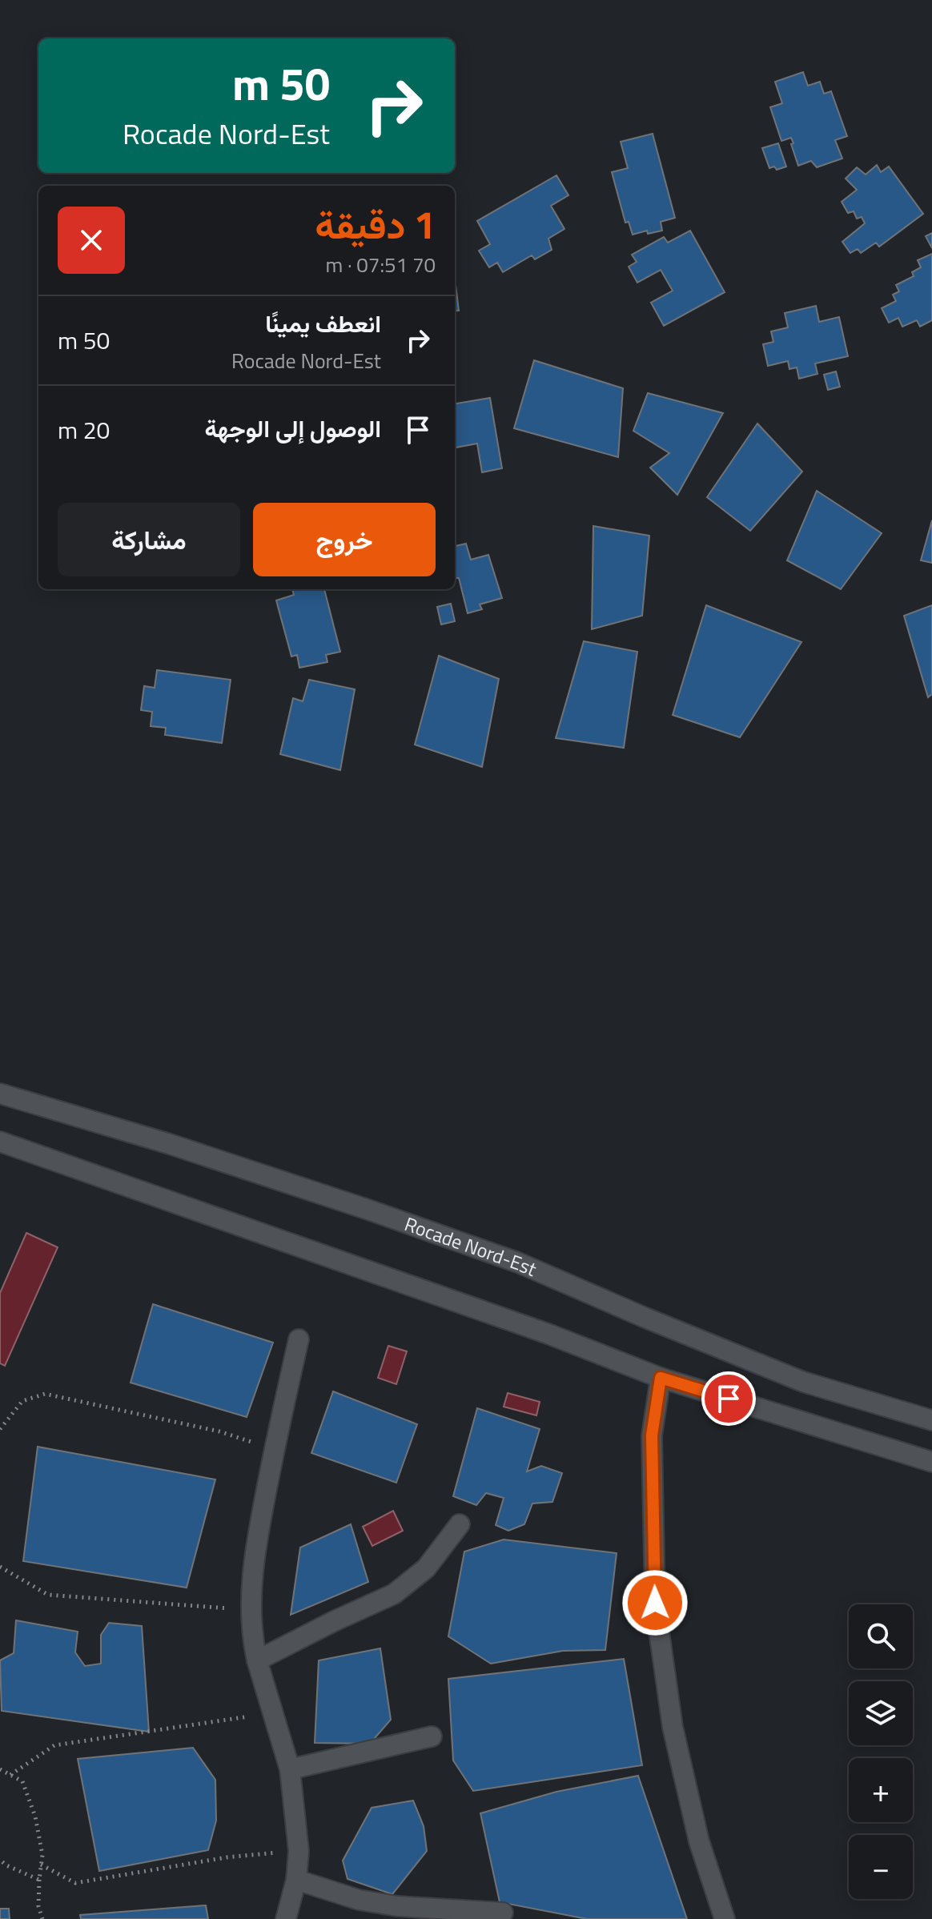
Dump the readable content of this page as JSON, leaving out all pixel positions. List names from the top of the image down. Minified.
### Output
{"streets":{"street":["Rocade Nord-Est"]},"page":{"turn":["50 m","Rocade Nord-Est"],"heading":["1 دقيقة","70 m · 07:51"],"list":[{"name":"انعطف يمينًا","note":"Rocade Nord-Est","value":"50 m"},{"name":"الوصول إلى الوجهة","value":"20 m"}],"buttons":["خروج","مشاركة"],"map_buttons":["+","−"]}}
